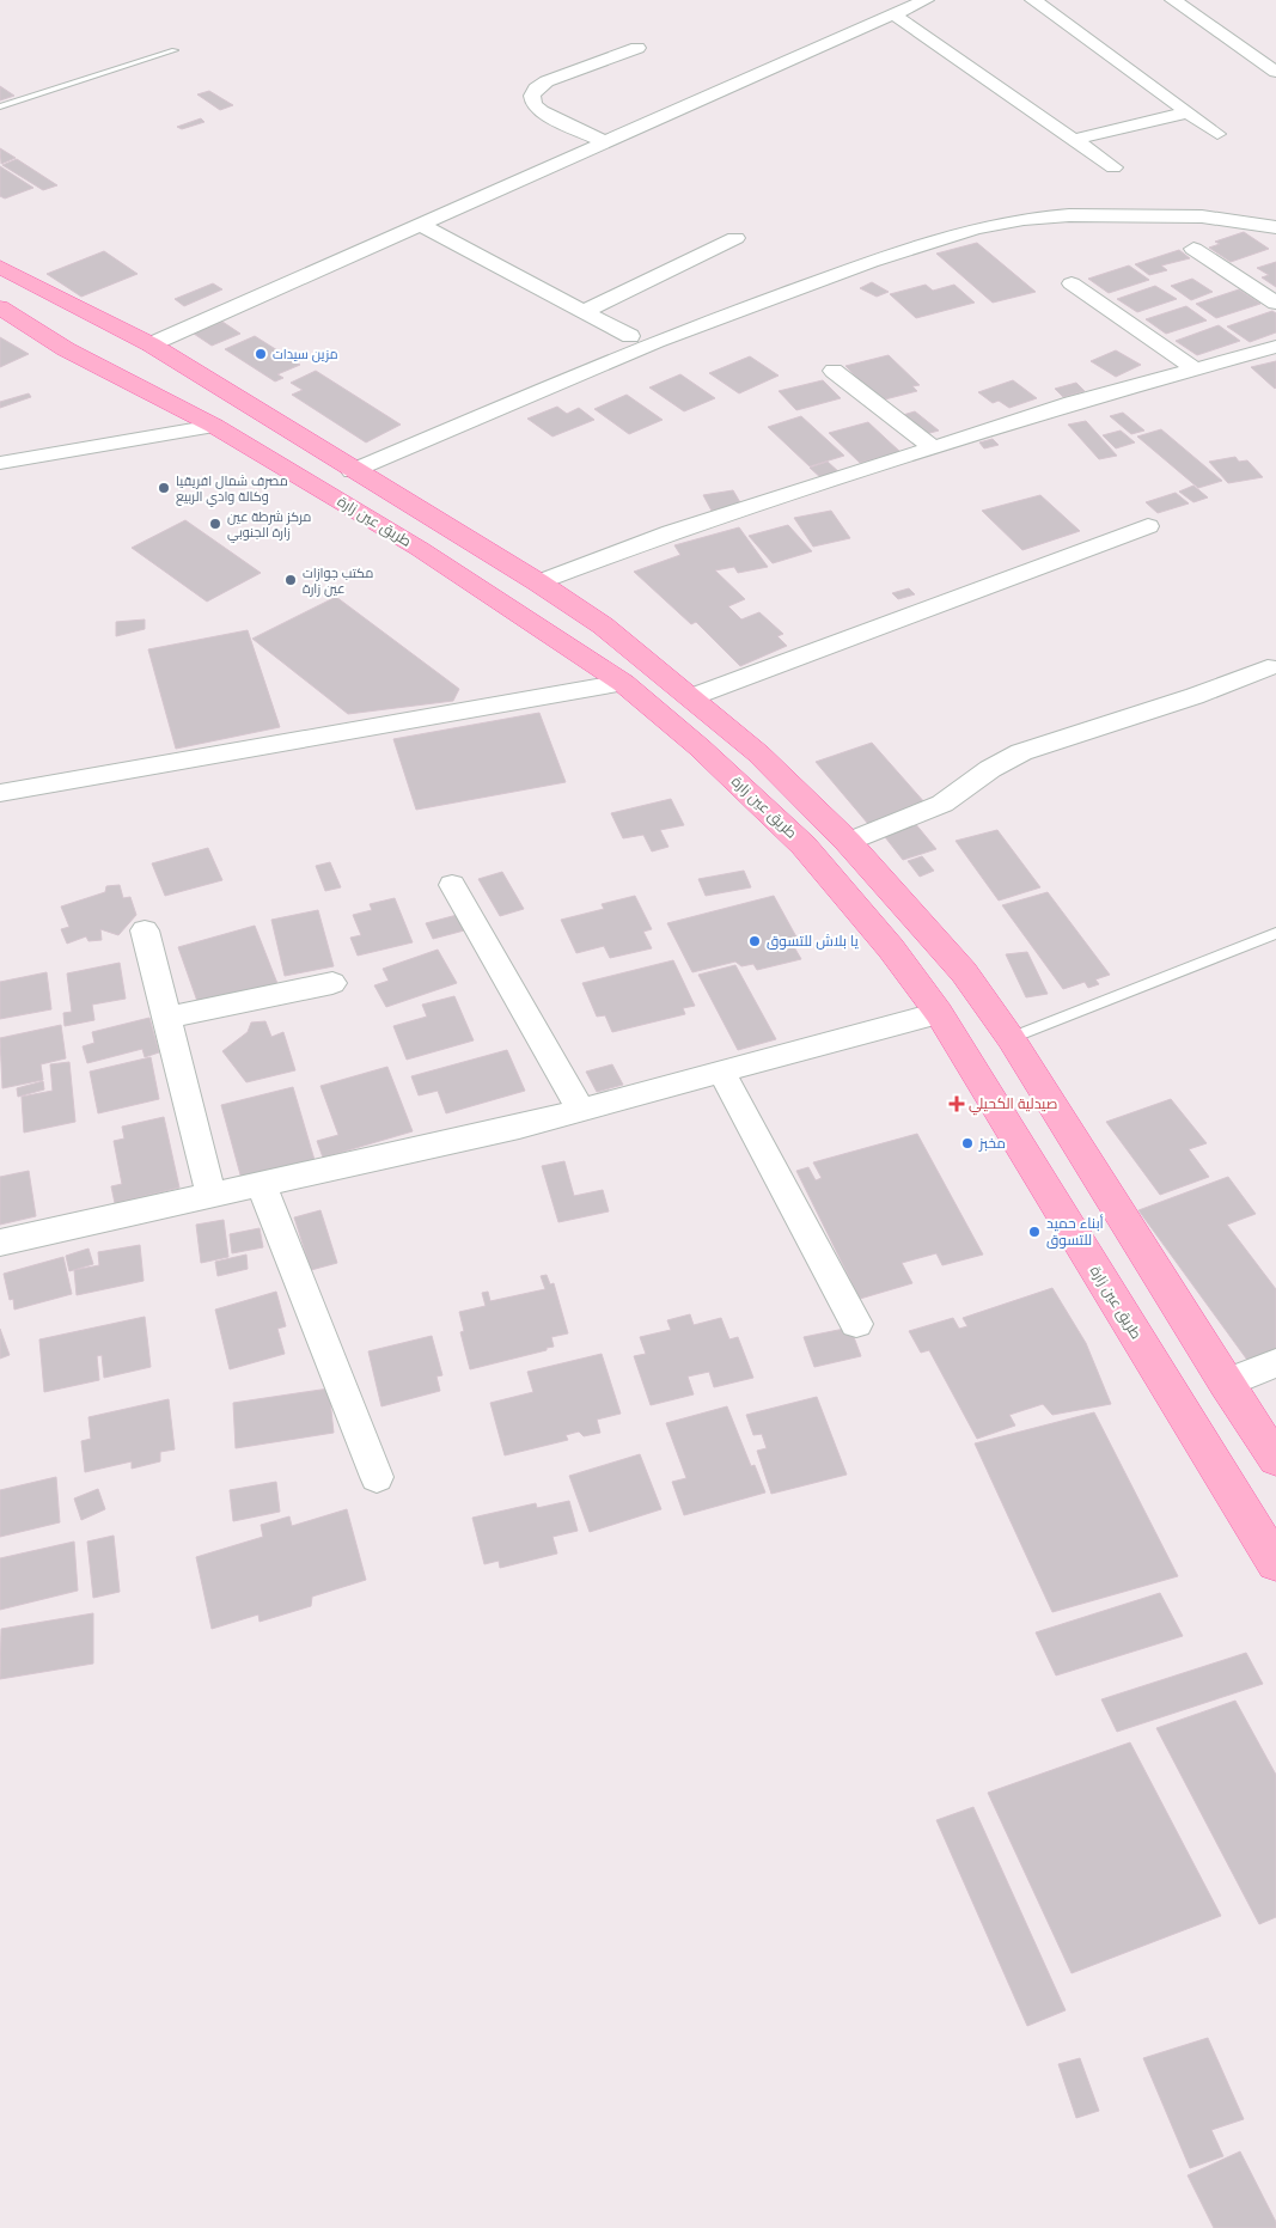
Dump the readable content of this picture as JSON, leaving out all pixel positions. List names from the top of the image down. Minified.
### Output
{"streets":{"main road":["طريق عين زارة"]},"places":{"other":["مزين سيدات","مصرف شمال افريقيا وكالة وادي الربيع","مركز شرطة عين زارة الجنوبي","مكتب جوازات عين زارة","يا بلاش للتسوق","مخبز","أبناء حميد للتسوق"],"health":["صيدلية الكحيلي"]}}
